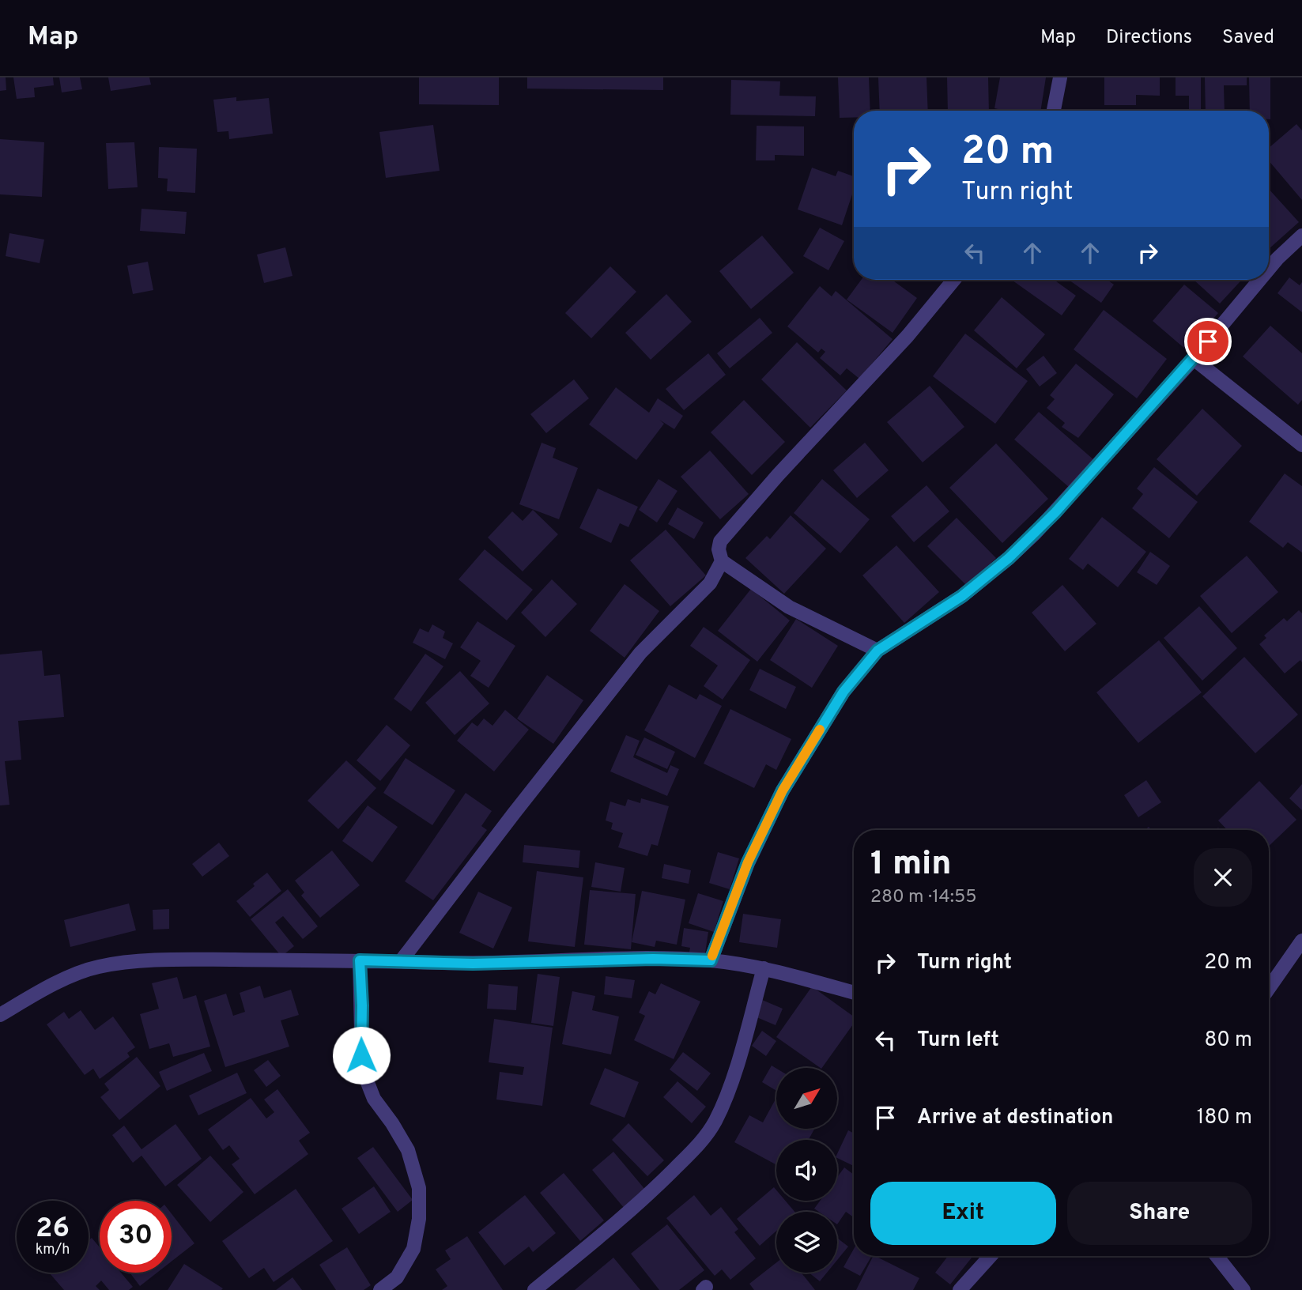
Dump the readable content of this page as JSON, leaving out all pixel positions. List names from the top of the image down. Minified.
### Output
{"north":"top right","page":{"header":"Map","nav":["Map","Directions","Saved"],"turn":["20 m","Turn right"],"heading":["1 min","280 m · 14:55"],"list":[{"name":"Turn right","value":"20 m"},{"name":"Turn left","value":"80 m"},{"name":"Arrive at destination","value":"180 m"}],"buttons":["Exit","Share"],"speed":"26 km/h","limit":"30"}}
